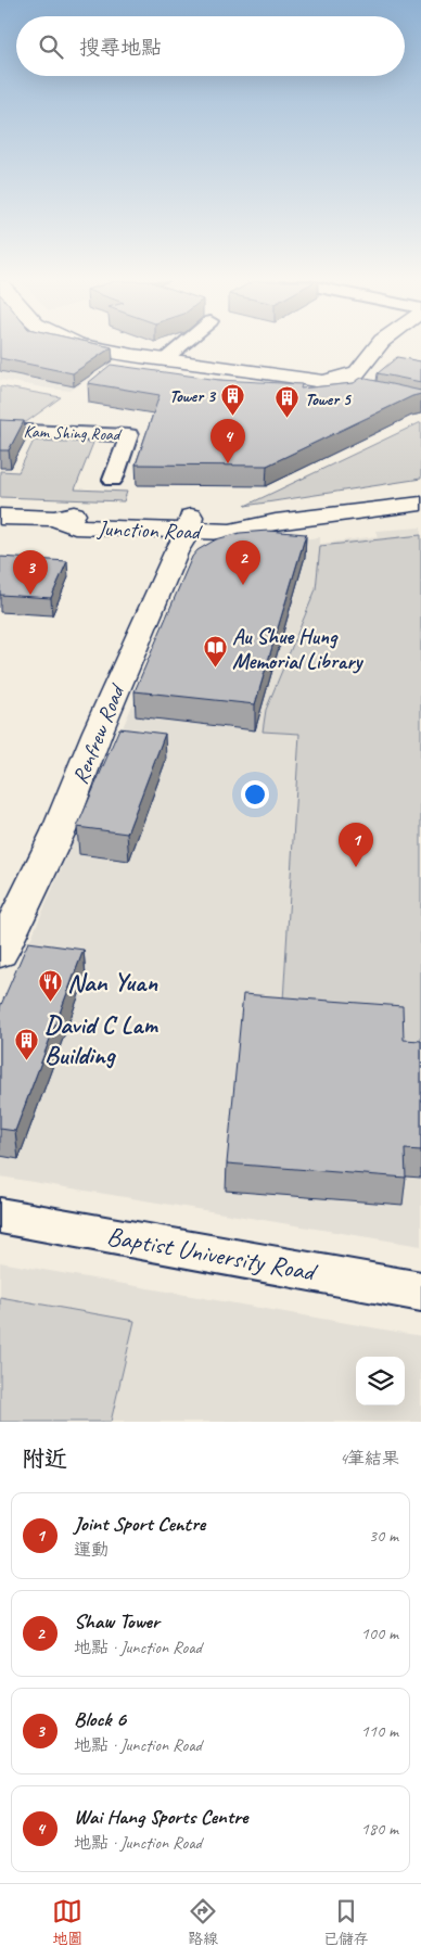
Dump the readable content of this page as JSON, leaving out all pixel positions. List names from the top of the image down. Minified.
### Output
{"streets":{"street":["Kam Shing Road","Junction Road","Renfrew Road","Baptist University Road"]},"crossings":[["Junction Road","Renfrew Road"]],"places":{"building":["Tower 3","Tower 5","David C Lam Building"],"library":["Au Shue Hung Memorial Library"],"restaurant":["Nan Yuan"]},"page":{"search":"搜尋地點","pins":["4","2","3","1"],"heading":["附近","4筆結果"],"list":[{"mark":"1","name":"Joint Sport Centre","note":"運動","value":"30 m"},{"mark":"2","name":"Shaw Tower","note":"地點 · Junction Road","value":"100 m"},{"mark":"3","name":"Block 6","note":"地點 · Junction Road","value":"110 m"},{"mark":"4","name":"Wai Hang Sports Centre","note":"地點 · Junction Road","value":"180 m"}],"nav":["地圖","路線","已儲存"]}}
